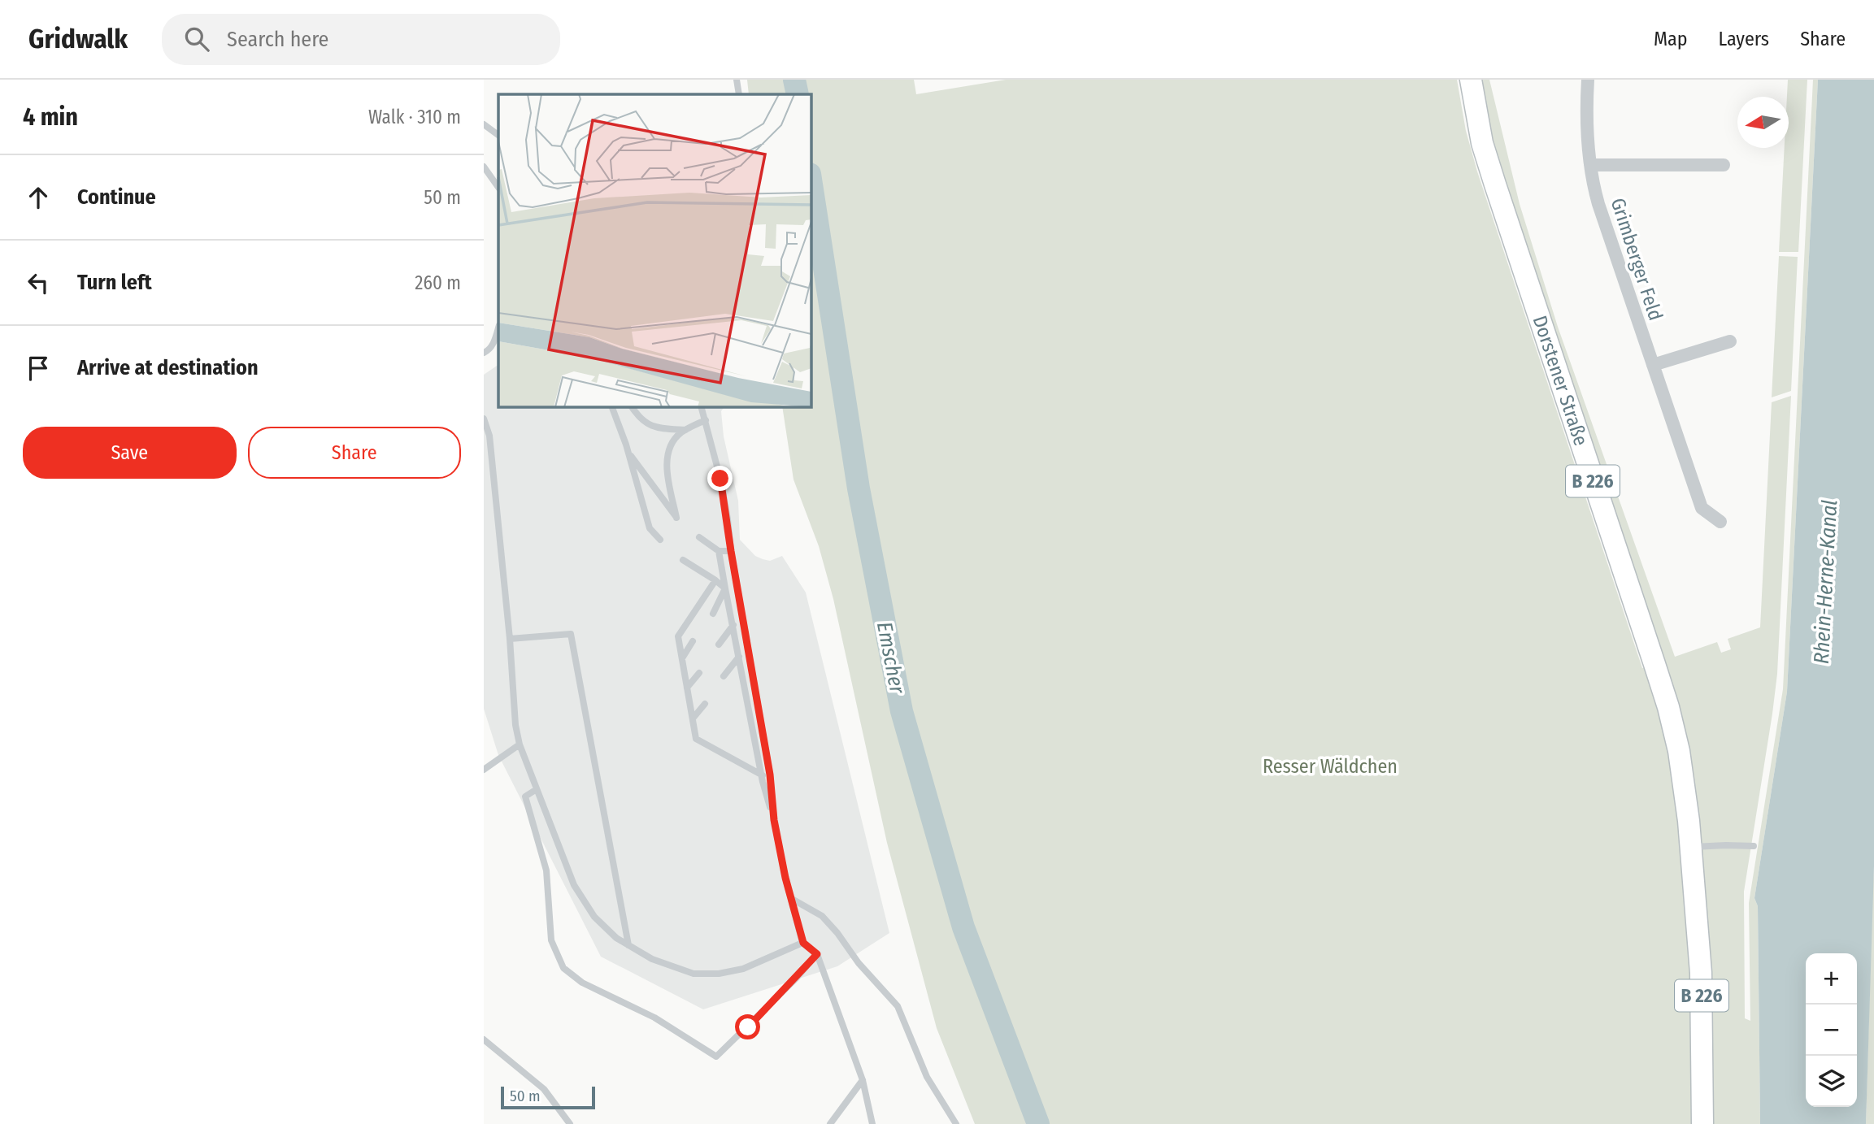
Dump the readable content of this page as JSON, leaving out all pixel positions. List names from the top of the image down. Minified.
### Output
{"streets":{"main road":["Dorstener Straße","B 226"],"street":["Grimberger Feld"]},"water":["Rhein-Herne-Kanal","Emscher"],"parks":["Resser Wäldchen"],"scale_bar":"50 m","north":"left","page":{"header":"Gridwalk","search":"Search here","nav":["Map","Layers","Share"],"heading":["4 min","Walk · 310 m"],"list":[["Continue","50 m"],["Turn left","260 m"],"Arrive at destination"],"buttons":["Save","Share"],"map_buttons":["+","−"],"scale":"50 m"}}
